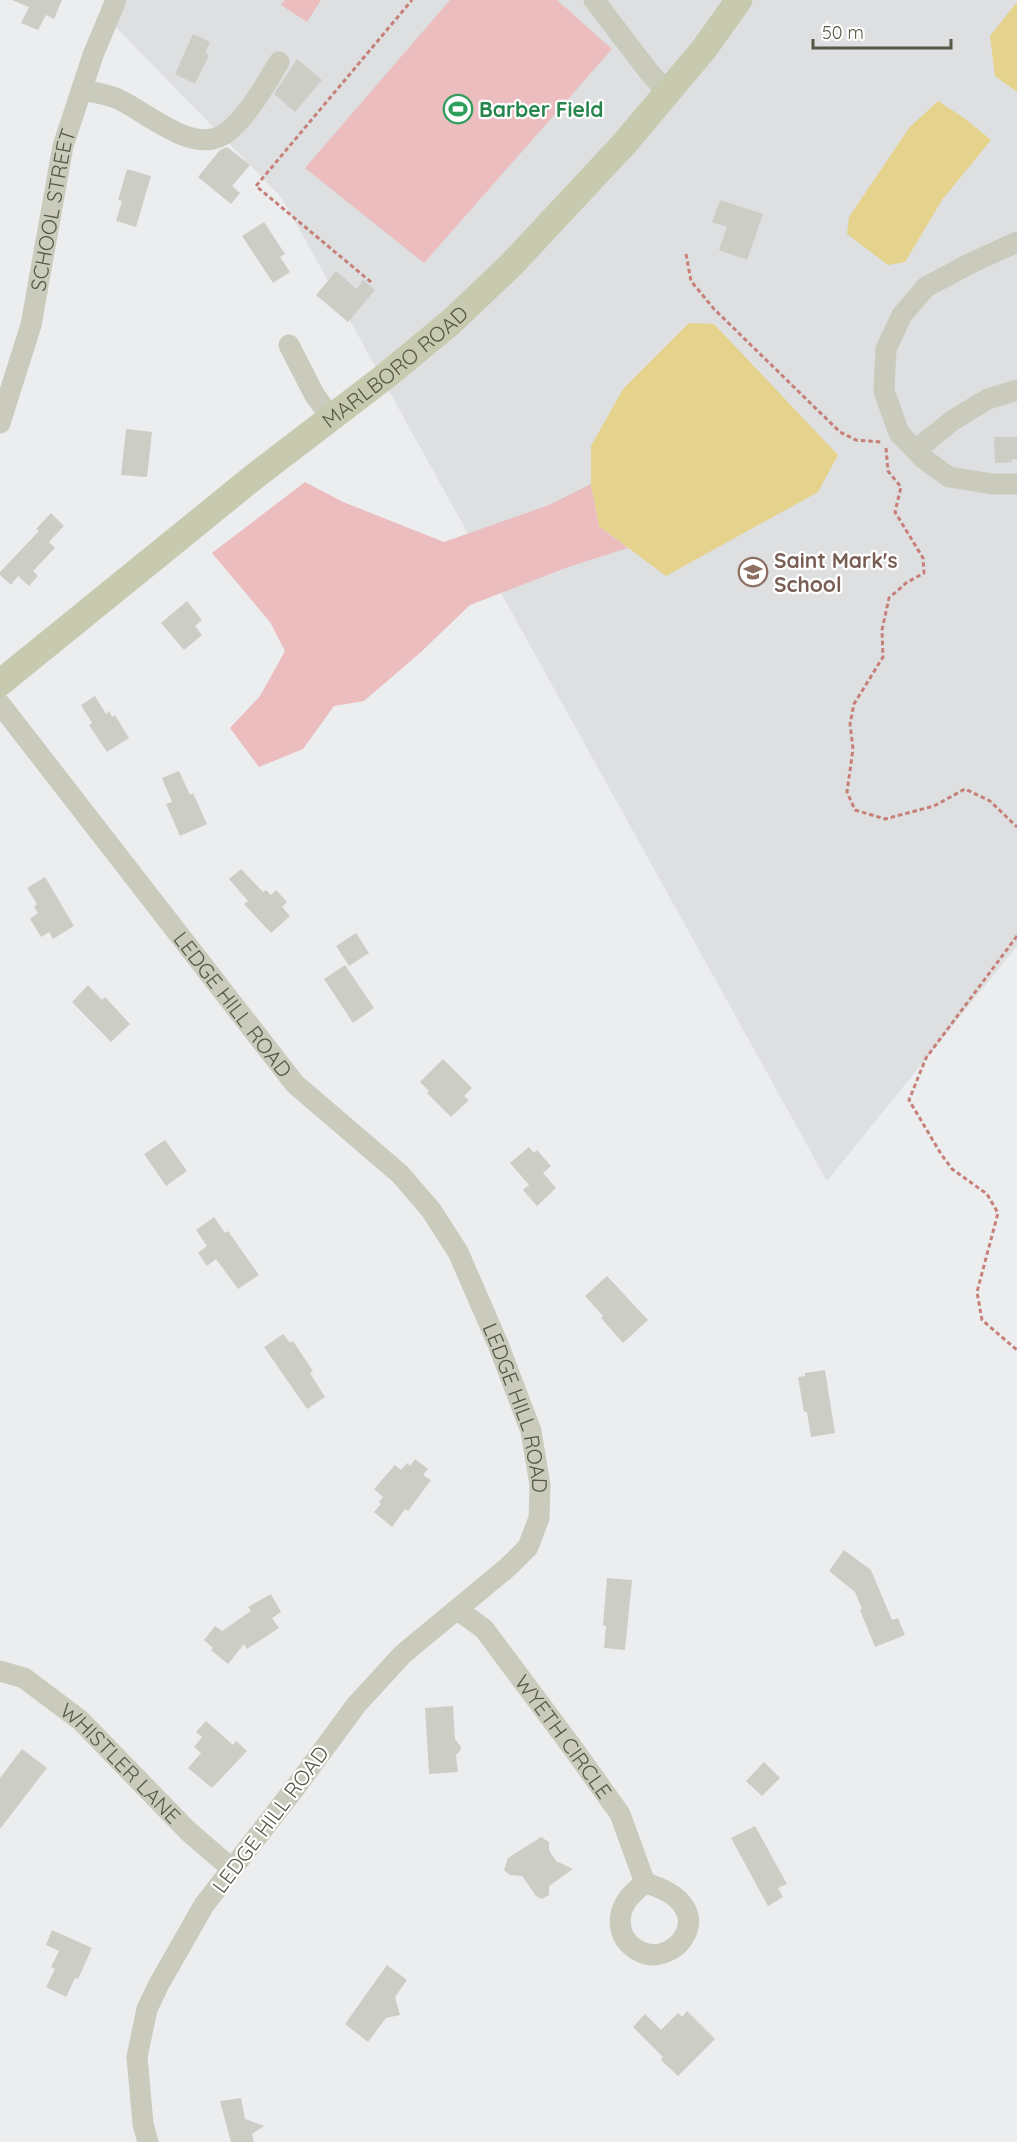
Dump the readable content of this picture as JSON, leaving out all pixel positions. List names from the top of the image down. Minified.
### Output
{"streets":{"main road":["MARLBORO ROAD"],"street":["SCHOOL STREET","LEDGE HILL ROAD","WYETH CIRCLE","WHISTLER LANE"]},"crossings":[["LEDGE HILL ROAD","WYETH CIRCLE"],["LEDGE HILL ROAD","WHISTLER LANE"]],"places":{"sports":["Barber Field"],"school or university":["Saint Mark's School"]},"scale_bar":"50 m"}
